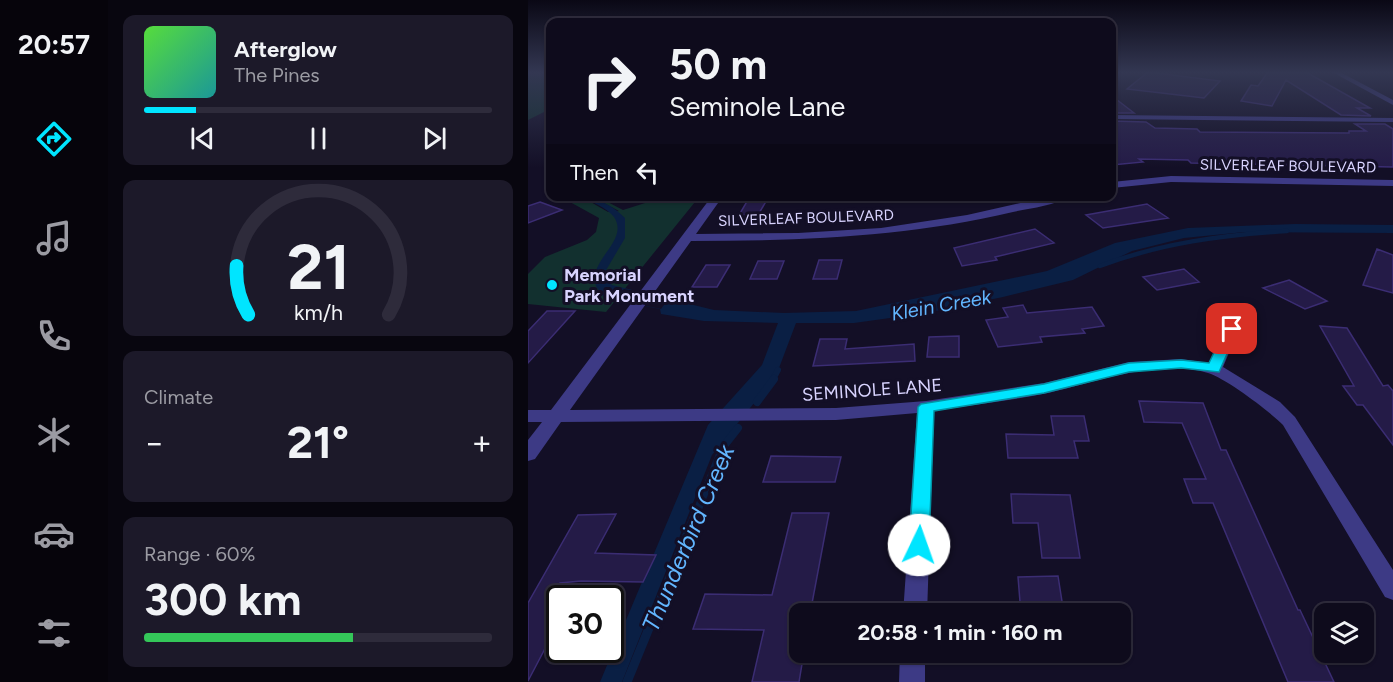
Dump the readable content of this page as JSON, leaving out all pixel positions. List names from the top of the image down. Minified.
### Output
{"streets":{"street":["SILVERLEAF BOULEVARD","SEMINOLE LANE"]},"water":["Klein Creek","Thunderbird Creek"],"places":["Memorial Park Monument"],"page":{"tabs":"20:57","turn":["50 m","Seminole Lane"],"song":["Afterglow","The Pines"],"then":"Then","tile":["Climate",["Range · 60%","300 km"]],"heat":["−","21°","+"],"limit":"30","trip":"20:58 · 1 min · 160 m","gauge":["21","km/h"]}}
